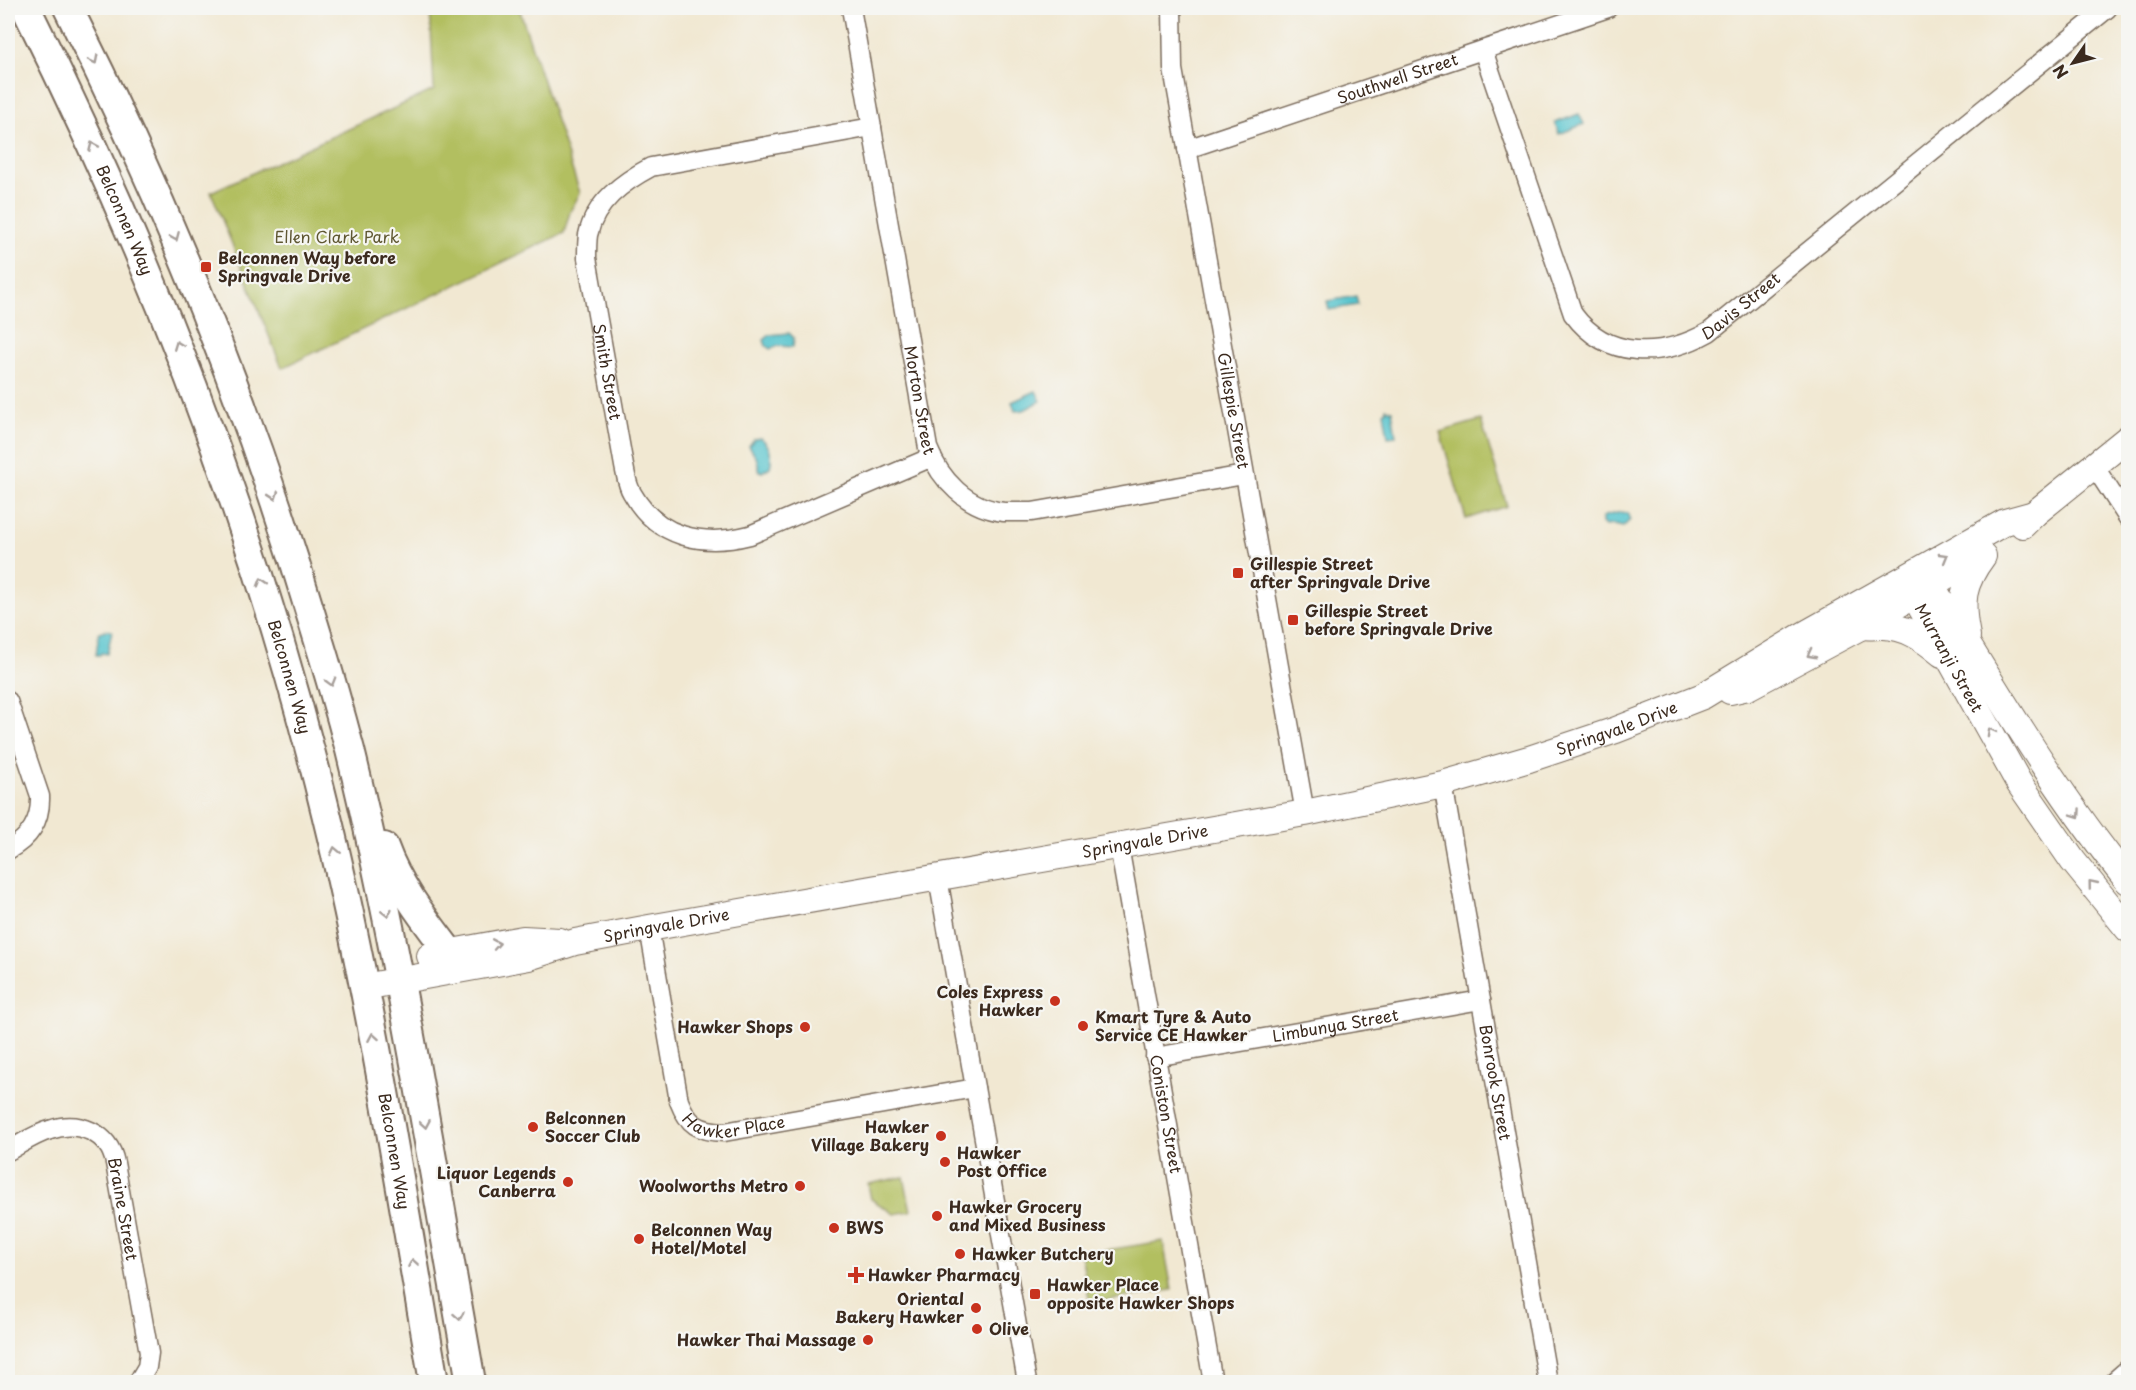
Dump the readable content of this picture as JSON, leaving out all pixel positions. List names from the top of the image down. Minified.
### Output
{"streets":{"main road":["Belconnen Way","Murranji Street","Springvale Drive"],"street":["Southwell Street","Davis Street","Smith Street","Morton Street","Gillespie Street","Limbunya Street","Bonrook Street","Coniston Street","Hawker Place","Braine Street"]},"crossings":[["Southwell Street","Davis Street"],["Southwell Street","Gillespie Street"],["Belconnen Way","Springvale Drive"],["Smith Street","Morton Street"],["Morton Street","Gillespie Street"],["Gillespie Street","Springvale Drive"],["Murranji Street","Springvale Drive"],["Springvale Drive","Bonrook Street"],["Springvale Drive","Coniston Street"],["Springvale Drive","Hawker Place"],["Limbunya Street","Bonrook Street"],["Limbunya Street","Coniston Street"]],"parks":["Ellen Clark Park"],"places":{"transit":["Belconnen Way before Springvale Drive","Gillespie Street after Springvale Drive","Gillespie Street before Springvale Drive","Hawker Place opposite Hawker Shops"],"other":["Coles Express Hawker","Kmart Tyre & Auto Service CE Hawker","Hawker Shops","Belconnen Soccer Club","Hawker Village Bakery","Hawker Post Office","Liquor Legends Canberra","Woolworths Metro","Hawker Grocery and Mixed Business","BWS","Belconnen Way Hotel/Motel","Hawker Butchery","Oriental Bakery Hawker","Olive","Hawker Thai Massage"],"health":["Hawker Pharmacy"]},"north":"bottom left"}
